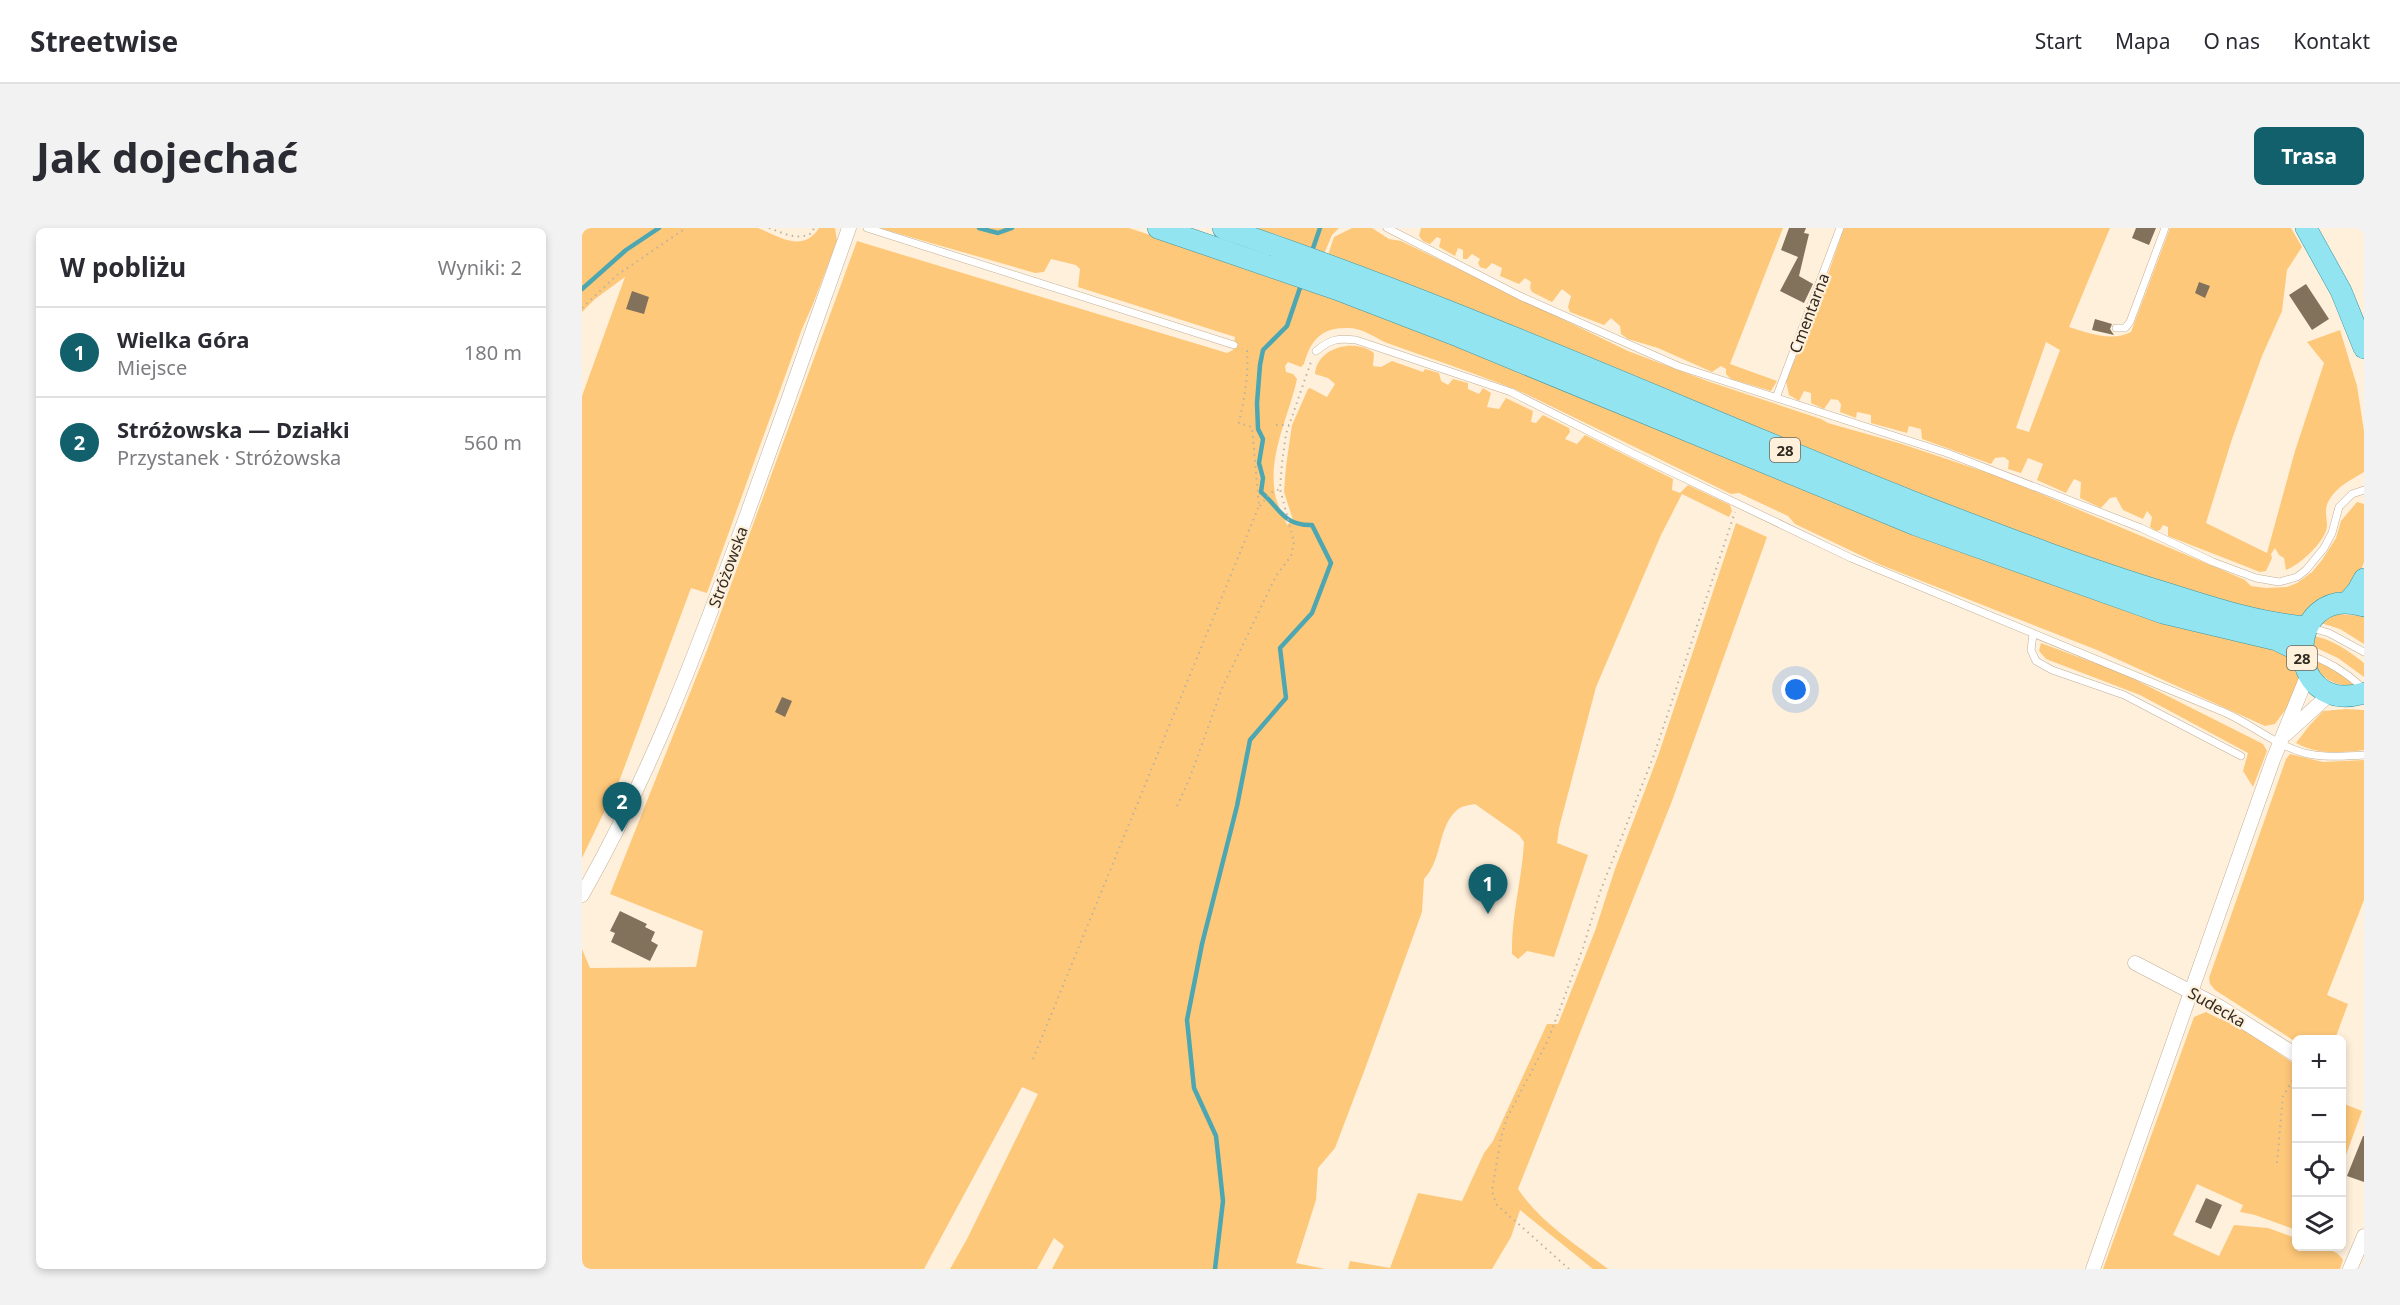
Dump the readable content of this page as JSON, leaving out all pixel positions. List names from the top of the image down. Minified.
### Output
{"streets":{"main road":["28"],"street":["Stróżowska","Sudecka"],"lane":["Cmentarna"]},"page":{"header":"Streetwise","nav":["Start","Mapa","O nas","Kontakt"],"buttons":"Trasa","title":"Jak dojechać","heading":["W pobliżu","Wyniki: 2"],"list":[{"mark":"1","name":"Wielka Góra","note":"Miejsce","value":"180 m"},{"mark":"2","name":"Stróżowska — Działki","note":"Przystanek · Stróżowska","value":"560 m"}],"pins":["2","1"],"map_buttons":["+","−"]}}
